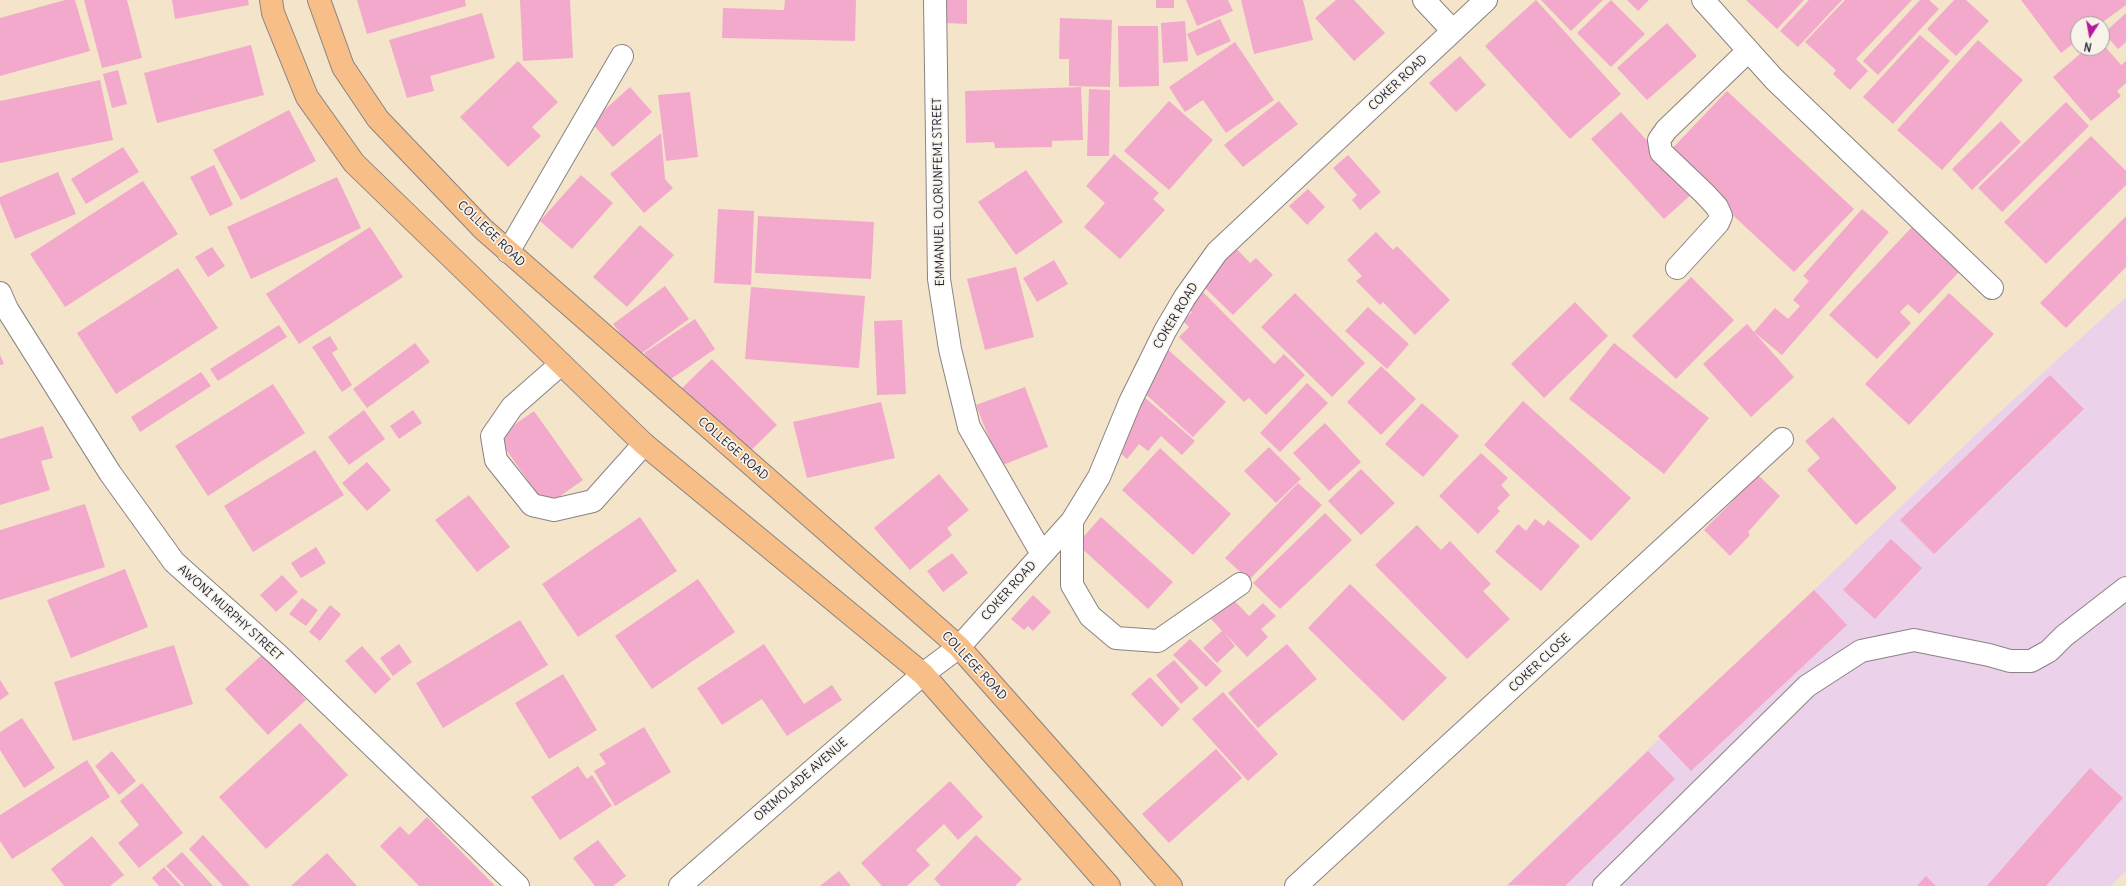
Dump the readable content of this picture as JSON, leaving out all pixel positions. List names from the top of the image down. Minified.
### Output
{"streets":{"main road":["COLLEGE ROAD"],"street":["COKER ROAD","EMMANUEL OLORUNFEMI STREET","AWONI MURPHY STREET","COKER CLOSE","ORIMOLADE AVENUE"]},"crossings":[["COKER ROAD","EMMANUEL OLORUNFEMI STREET"],["COKER ROAD","COLLEGE ROAD"],["COKER ROAD","ORIMOLADE AVENUE"]],"north":"bottom"}
